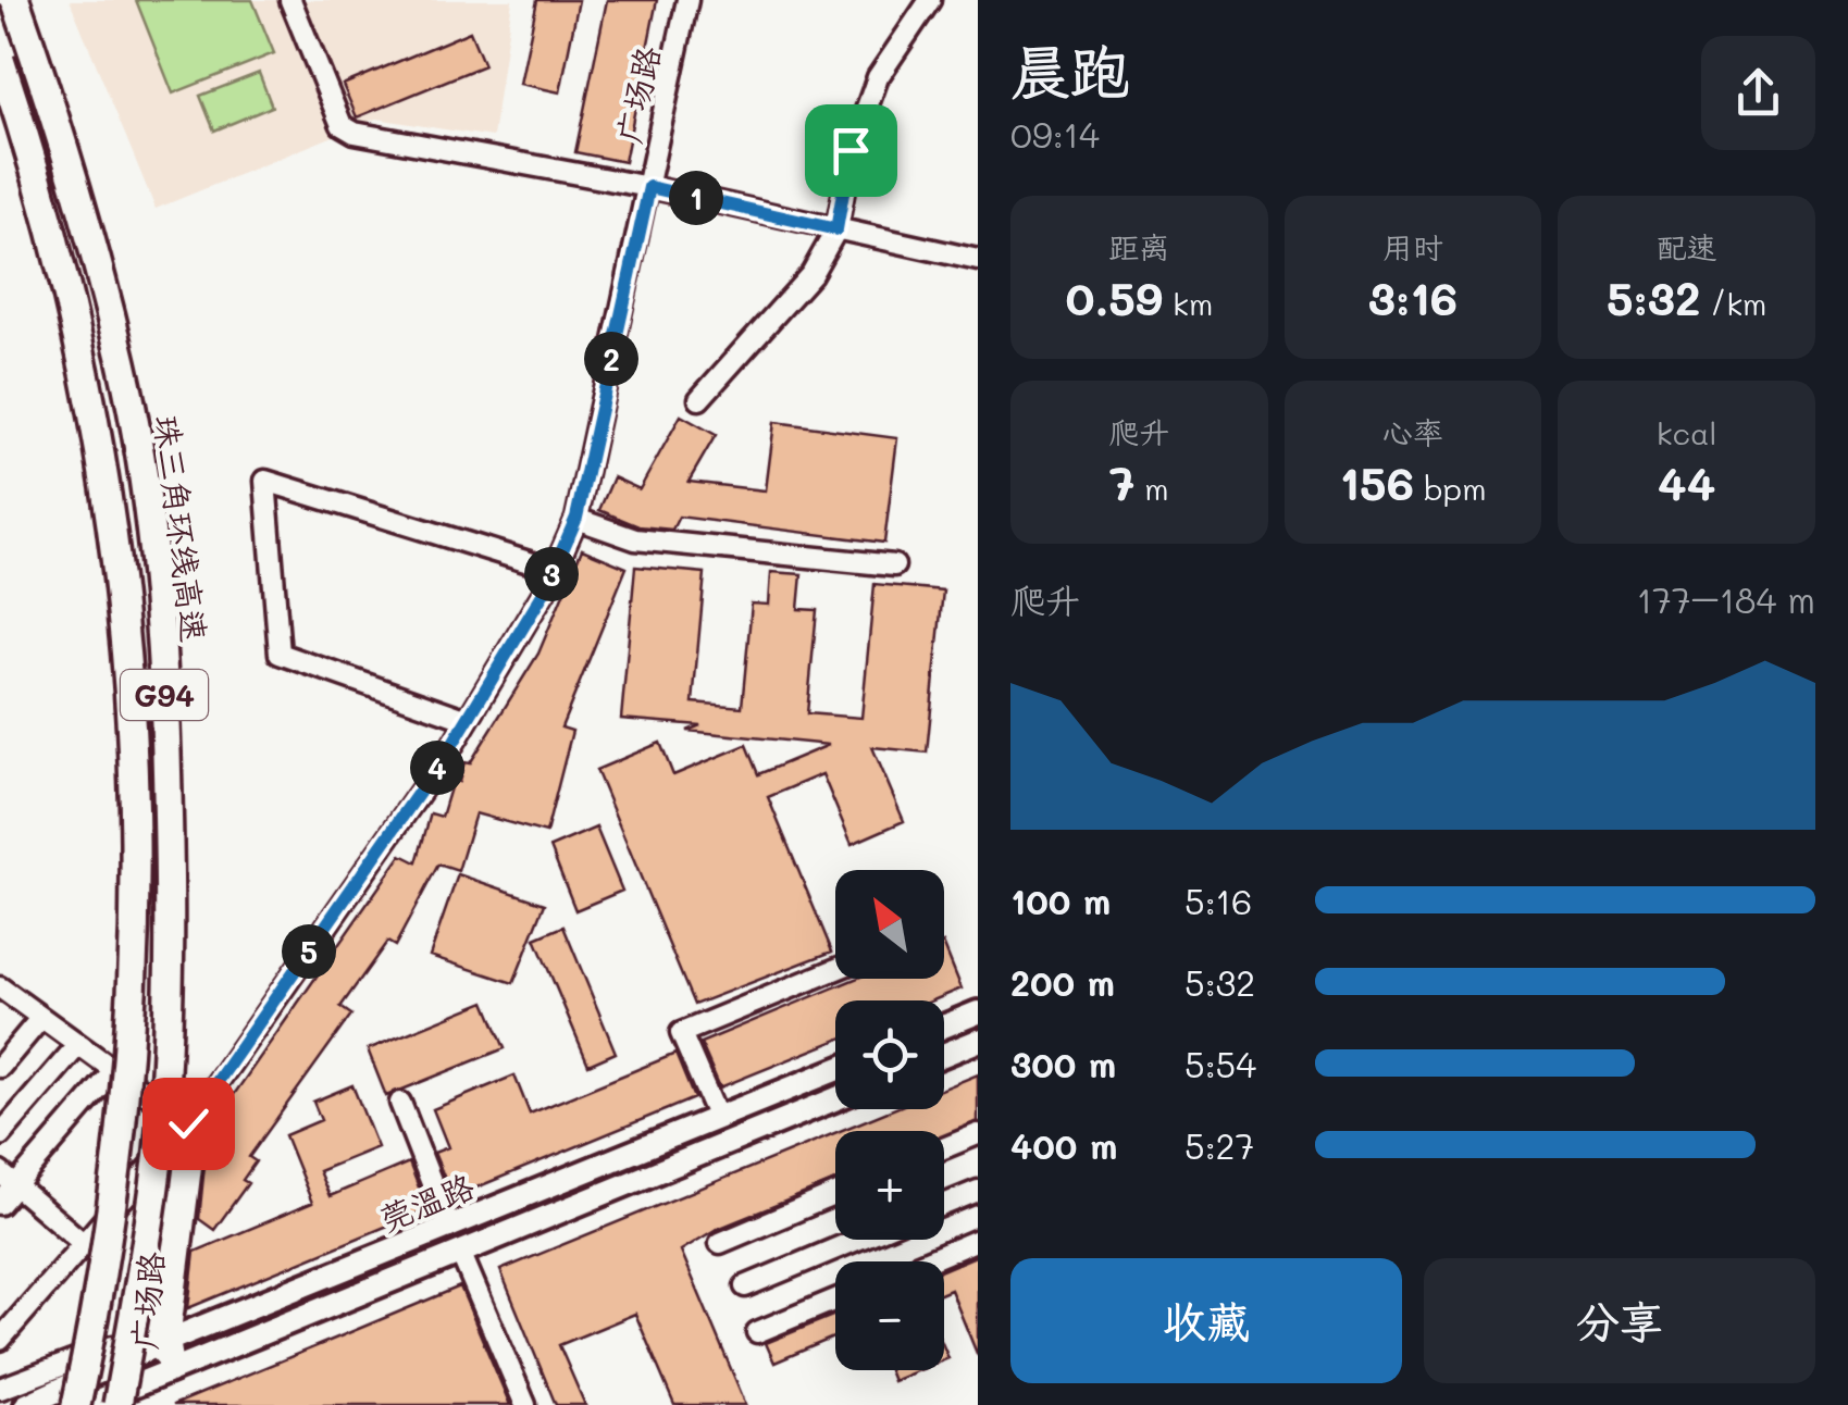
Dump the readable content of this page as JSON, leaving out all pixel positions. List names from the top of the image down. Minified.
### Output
{"streets":{"highway":["珠三角环线高速","G94"],"main road":["莞温路"],"street":["广场路"]},"crossings":[["广场路","莞温路"]],"north":"top left","page":{"heading":["晨跑","09:14"],"pins":["1","2","3","4","5"],"stats":[["距离","0.59 km"],["用时","3:16"],["配速","5:32 /km"],["爬升","7 m"],["心率","156 bpm"],["kcal","44"]],"chart":["爬升","177–184 m"],"list":[{"name":"100 m","note":"5:16"},{"name":"200 m","note":"5:32"},{"name":"300 m","note":"5:54"},{"name":"400 m","note":"5:27"}],"map_buttons":["+","−"],"buttons":["收藏","分享"]}}
